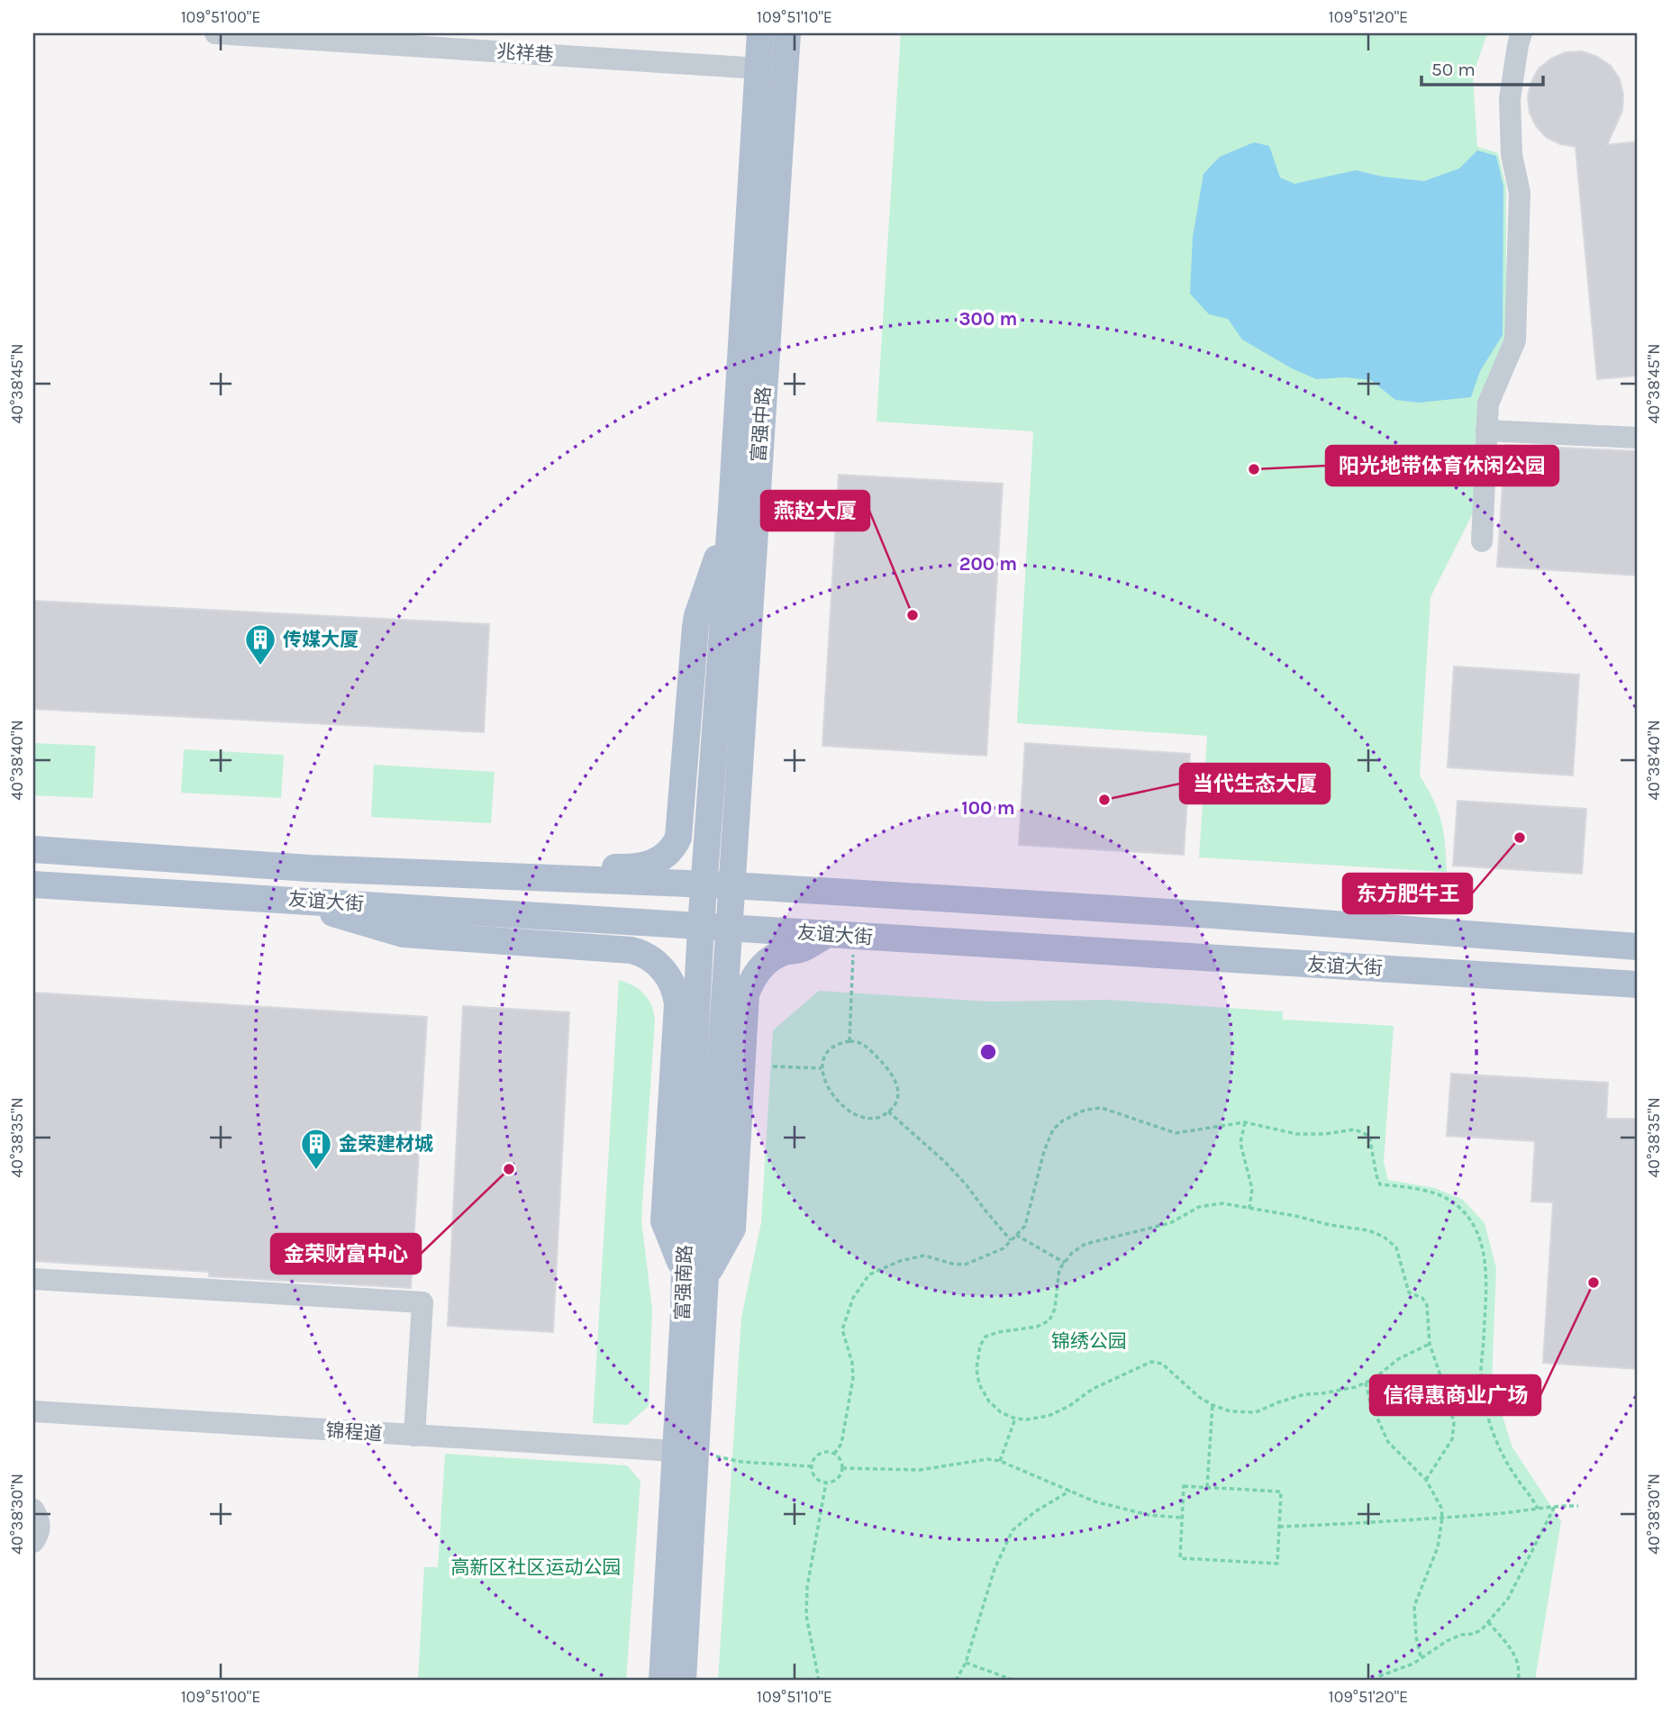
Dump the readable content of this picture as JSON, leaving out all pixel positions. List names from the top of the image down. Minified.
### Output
{"streets":{"main road":["富强中路","友谊大街","富强南路"],"street":["兆祥巷","锦程道"]},"crossings":[["兆祥巷","富强中路"],["富强中路","友谊大街"],["富强中路","富强南路"],["友谊大街","富强南路"],["富强南路","锦程道"]],"parks":["锦绣公园","高新区社区运动公园"],"places":{"other":["阳光地带体育休闲公园","燕赵大厦","当代生态大厦","东方肥牛王","金荣财富中心","信得惠商业广场"],"building":["传媒大厦","金荣建材城"]},"scale_bar":"50 m","coordinates":["109°51'00\"E","109°51'10\"E","109°51'20\"E","40°38'45\"N","40°38'40\"N","40°38'35\"N","40°38'30\"N"],"rings":["300 m","200 m","100 m"]}
